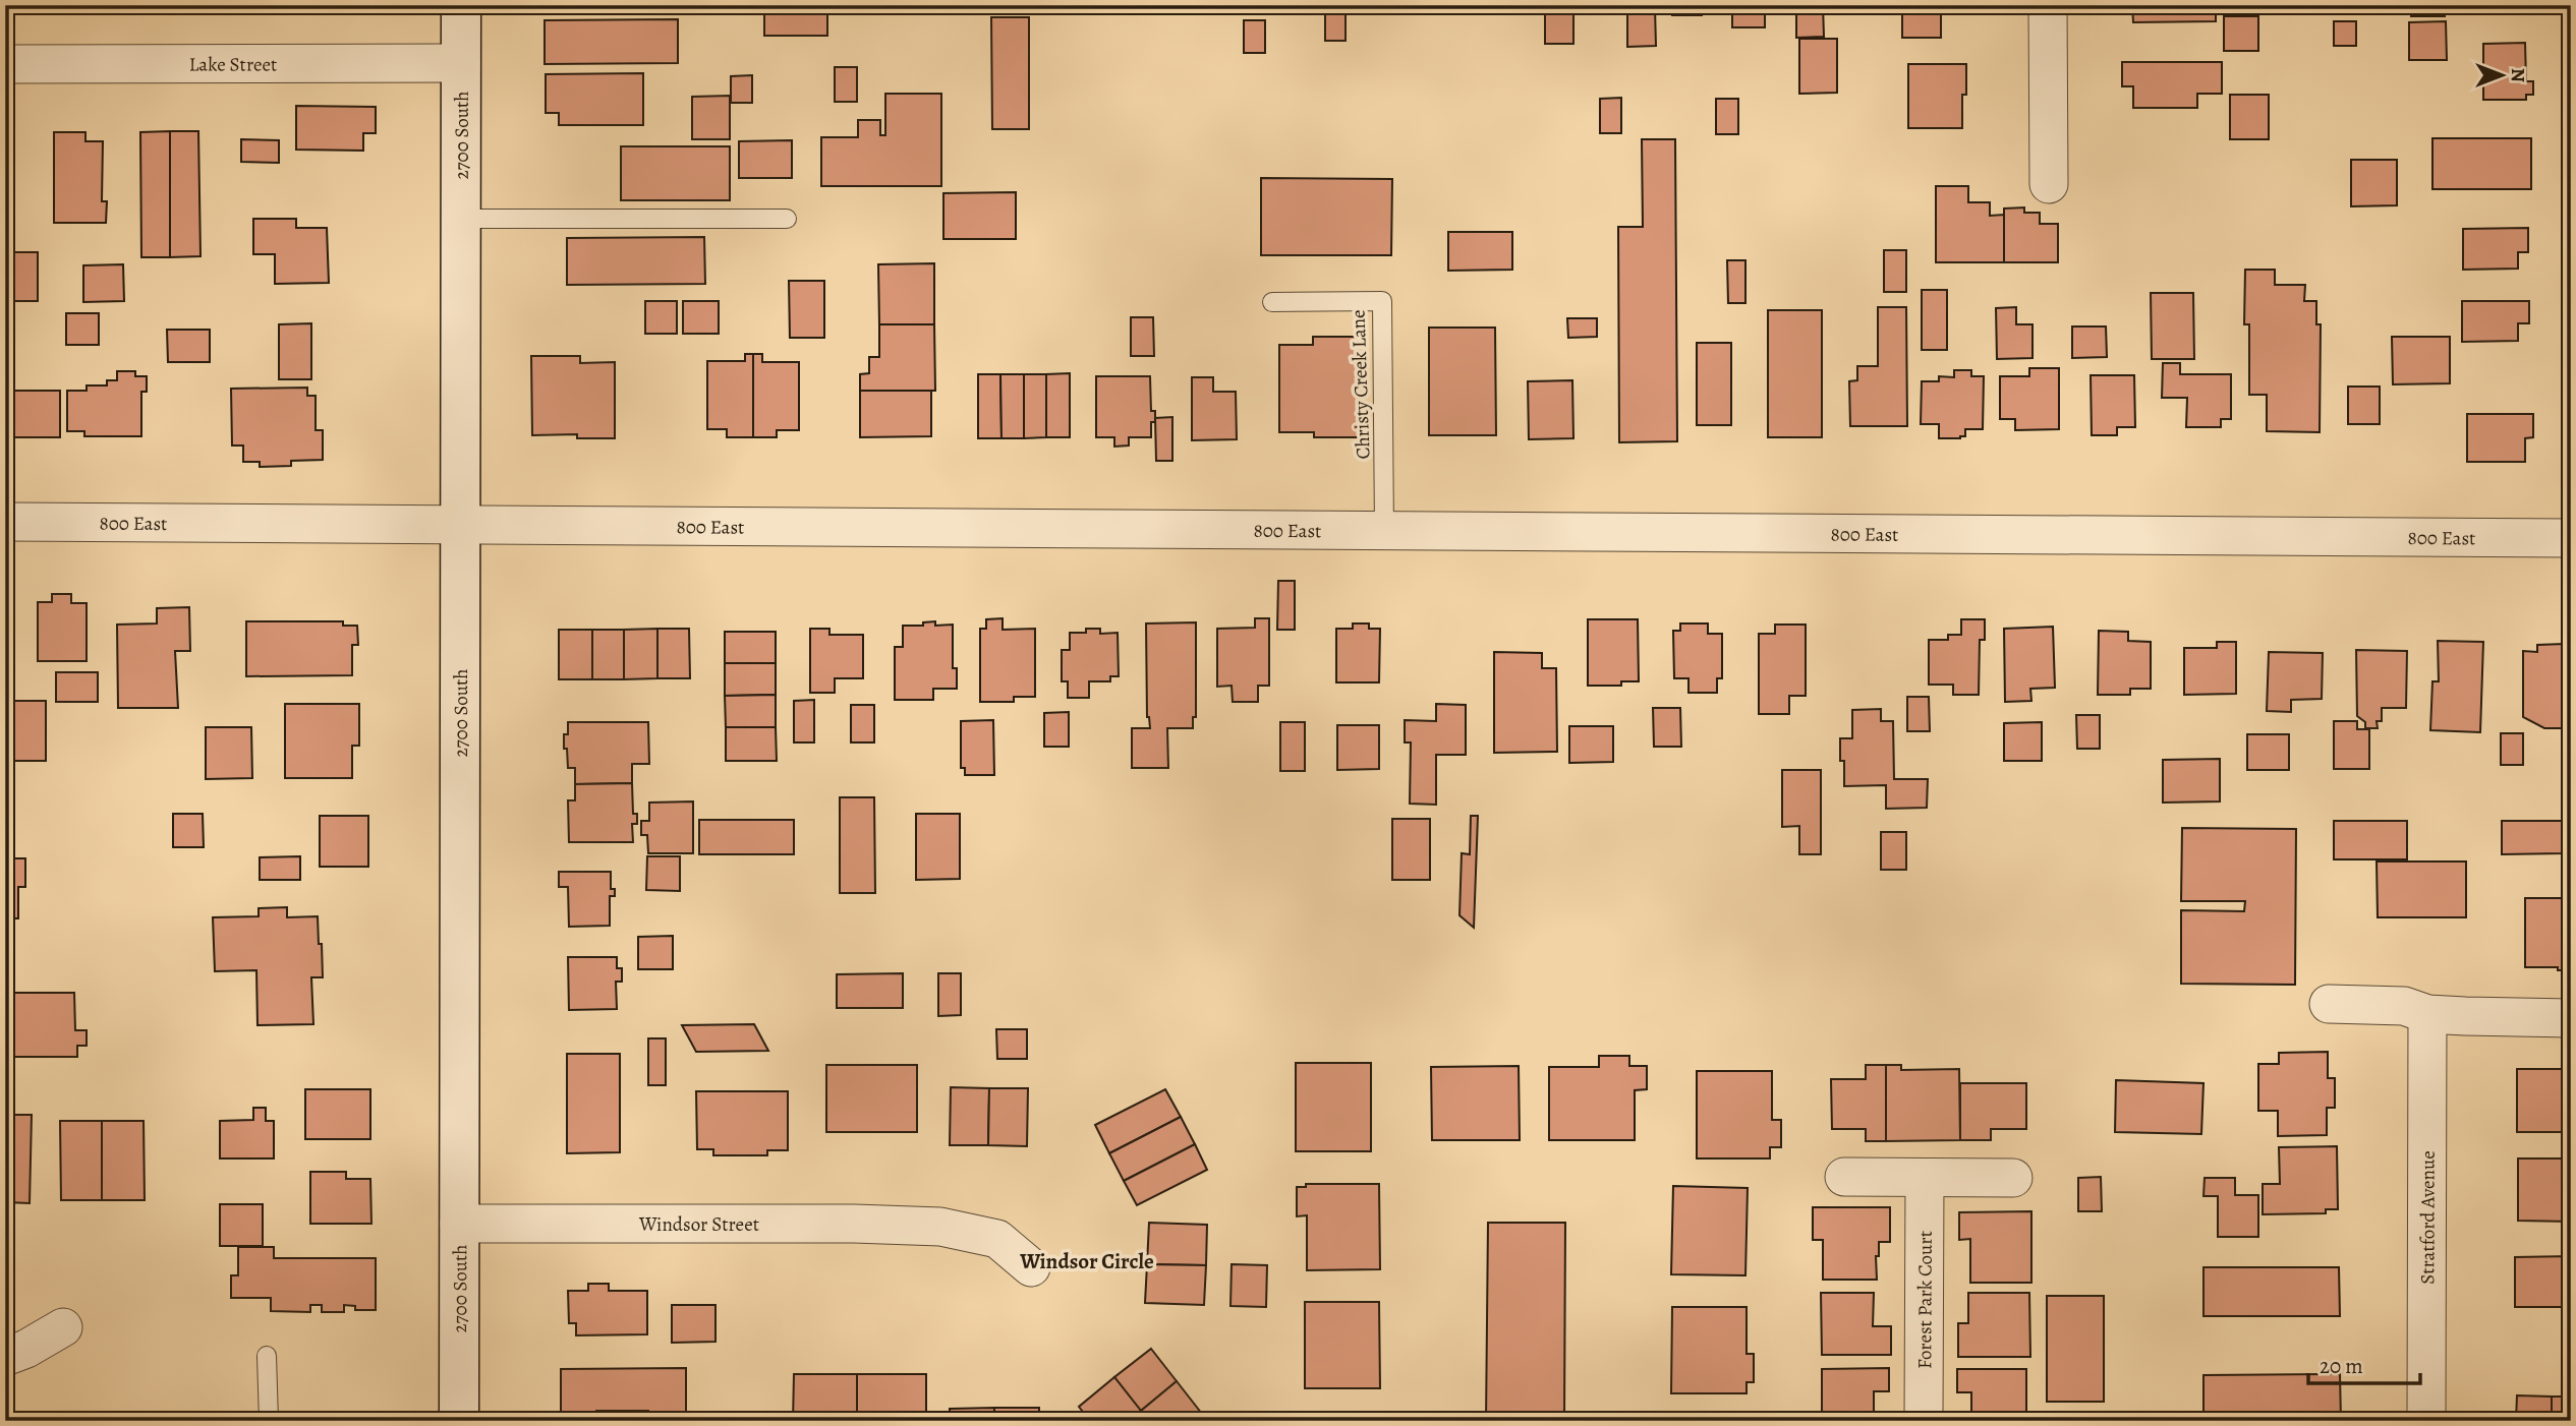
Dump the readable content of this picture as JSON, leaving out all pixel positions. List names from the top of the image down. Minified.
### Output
{"streets":{"street":["Lake Street","2700 South","800 East","Stratford Avenue","Windsor Street","Forest Park Court"],"lane":["Christy Creek Lane"]},"crossings":[["Lake Street","2700 South"],["2700 South","800 East"],["2700 South","Windsor Street"],["Christy Creek Lane","800 East"]],"districts":["Windsor Circle"],"scale_bar":"20 m","north":"right"}
